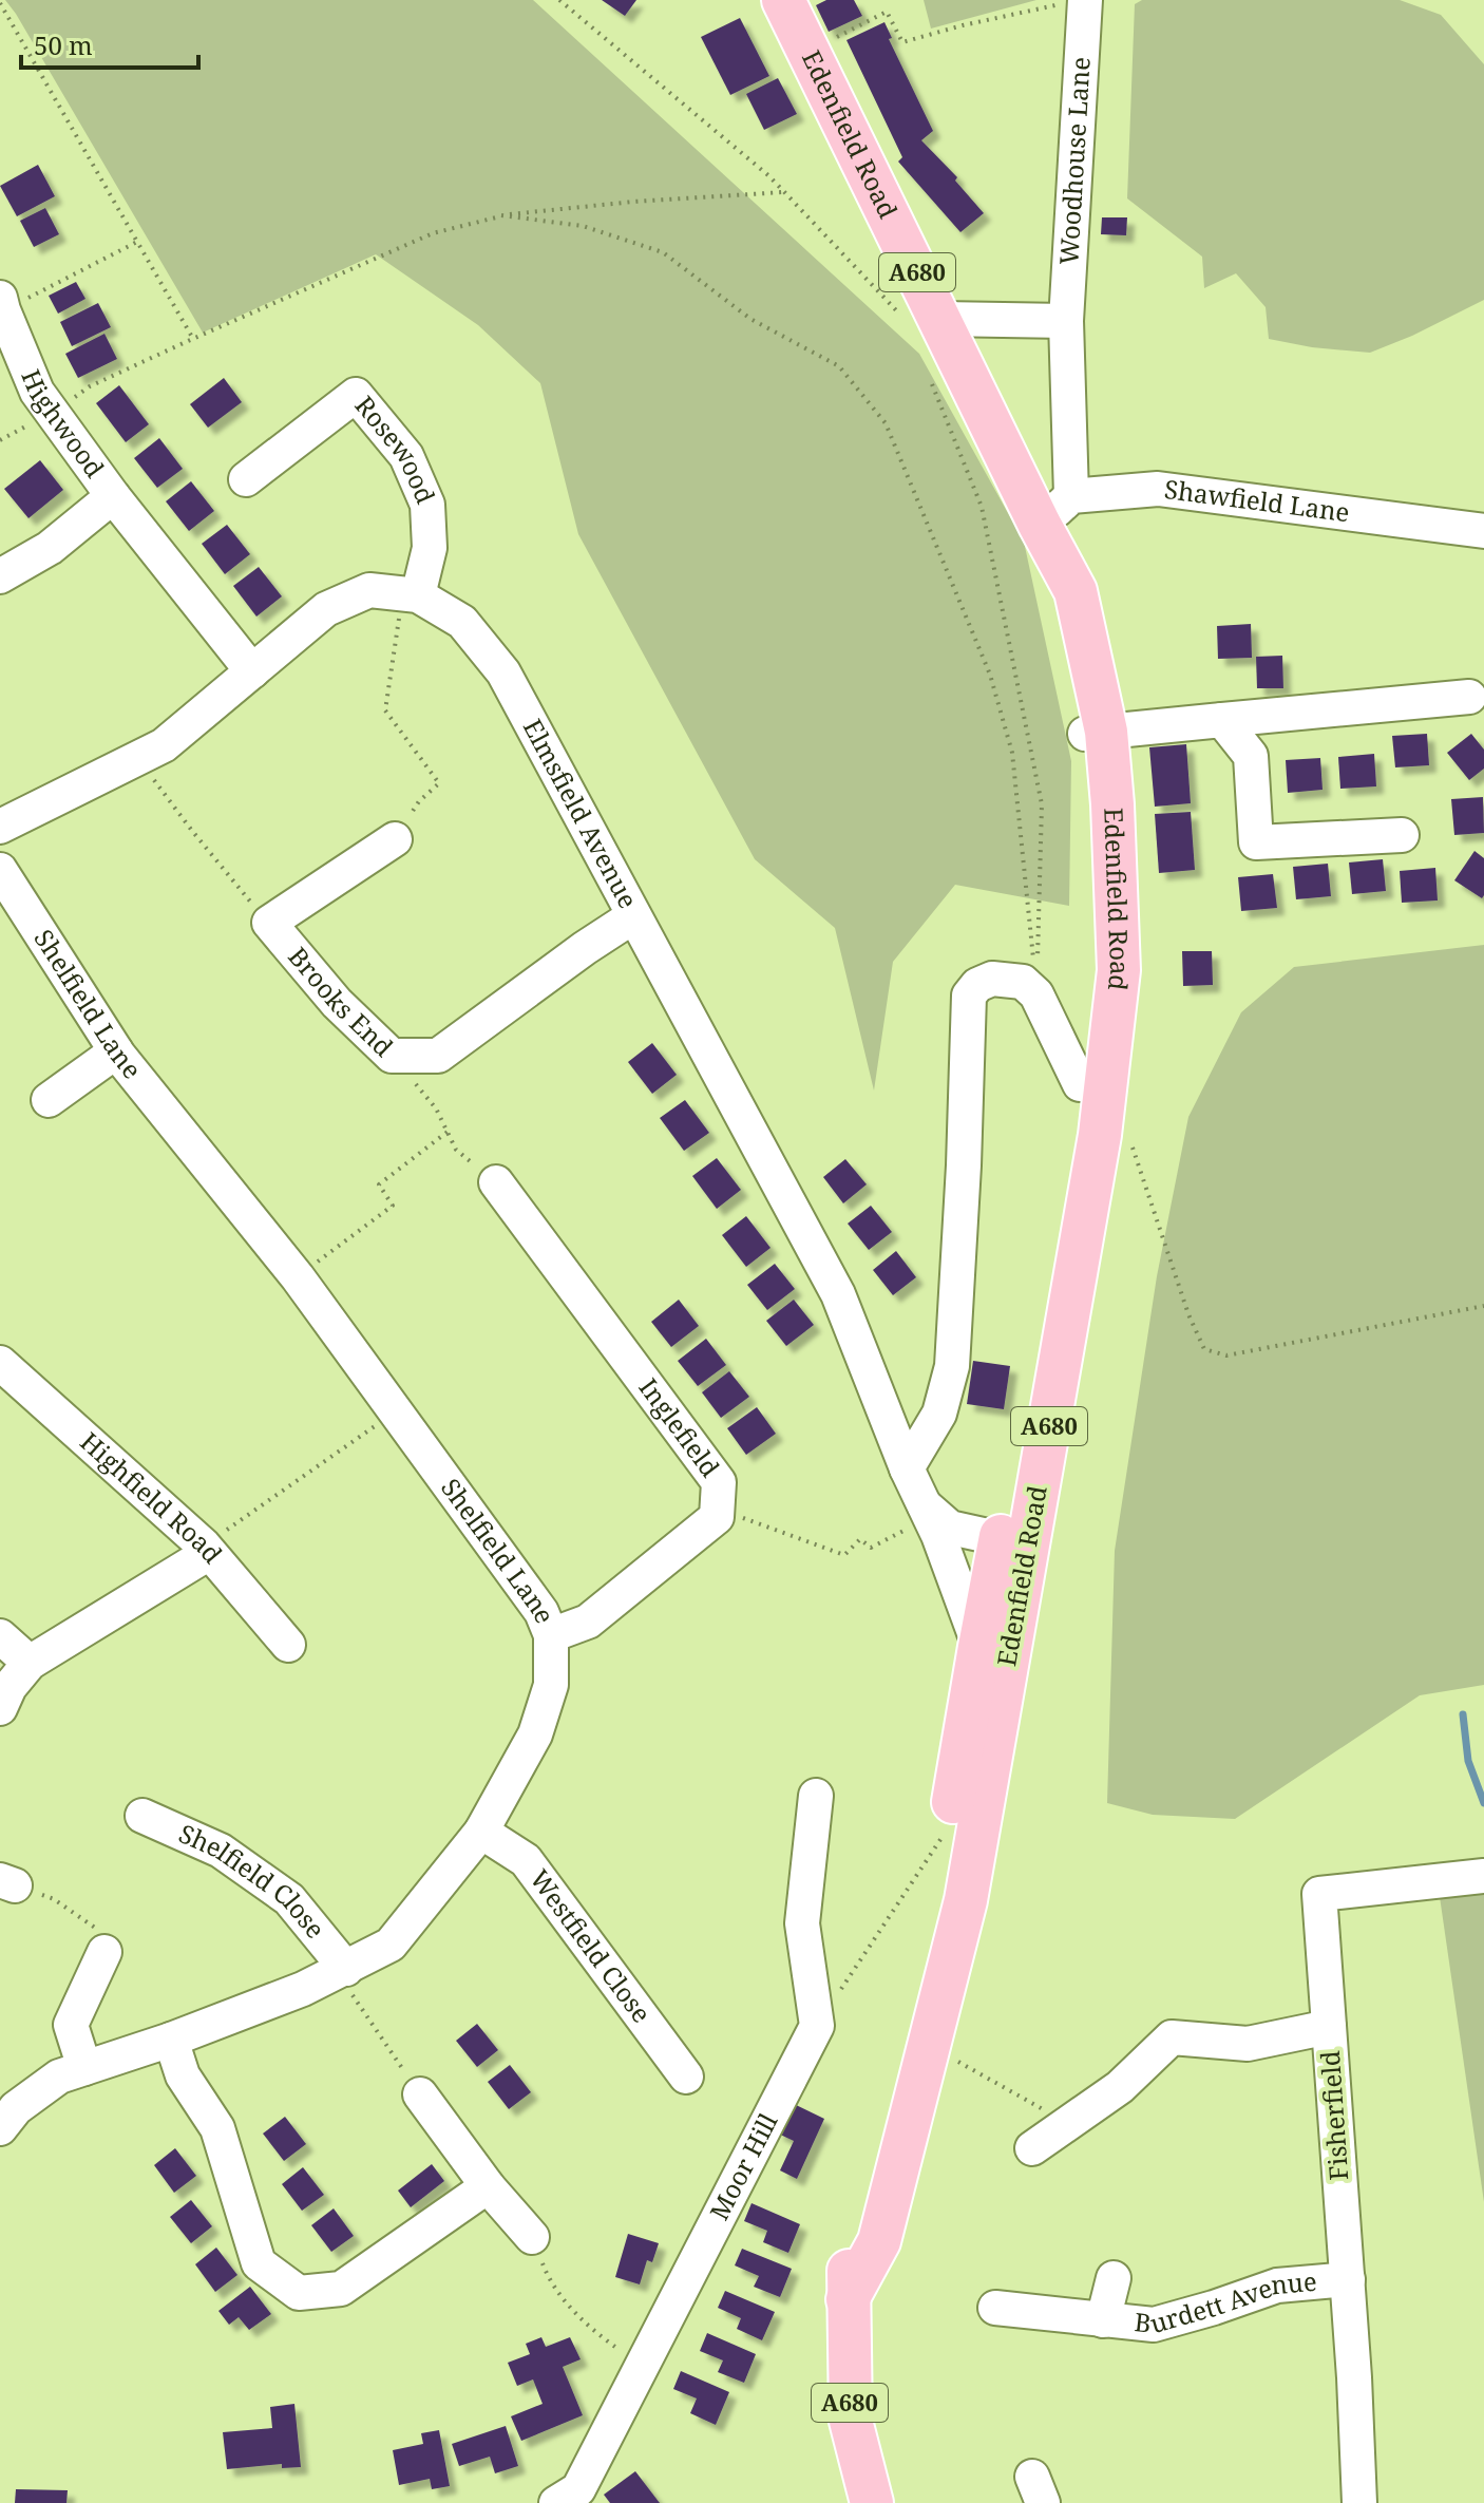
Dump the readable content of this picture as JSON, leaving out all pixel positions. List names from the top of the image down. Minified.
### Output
{"streets":{"main road":["Edenfield Road","A680"],"street":["Woodhouse Lane","Highwood","Rosewood","Shawfield Lane","Elmsfield Avenue","Brooks End","Shelfield Lane","Inglefield","Highfield Road","Shelfield Close","Westfield Close","Fisherfield","Moor Hill","Burdett Avenue"]},"crossings":[["Edenfield Road","Elmsfield Avenue"],["Woodhouse Lane","Shawfield Lane"],["Rosewood","Elmsfield Avenue"],["Elmsfield Avenue","Brooks End"],["Shelfield Lane","Inglefield"],["Shelfield Lane","Shelfield Close"],["Shelfield Lane","Westfield Close"],["Fisherfield","Burdett Avenue"]],"scale_bar":"50 m"}
